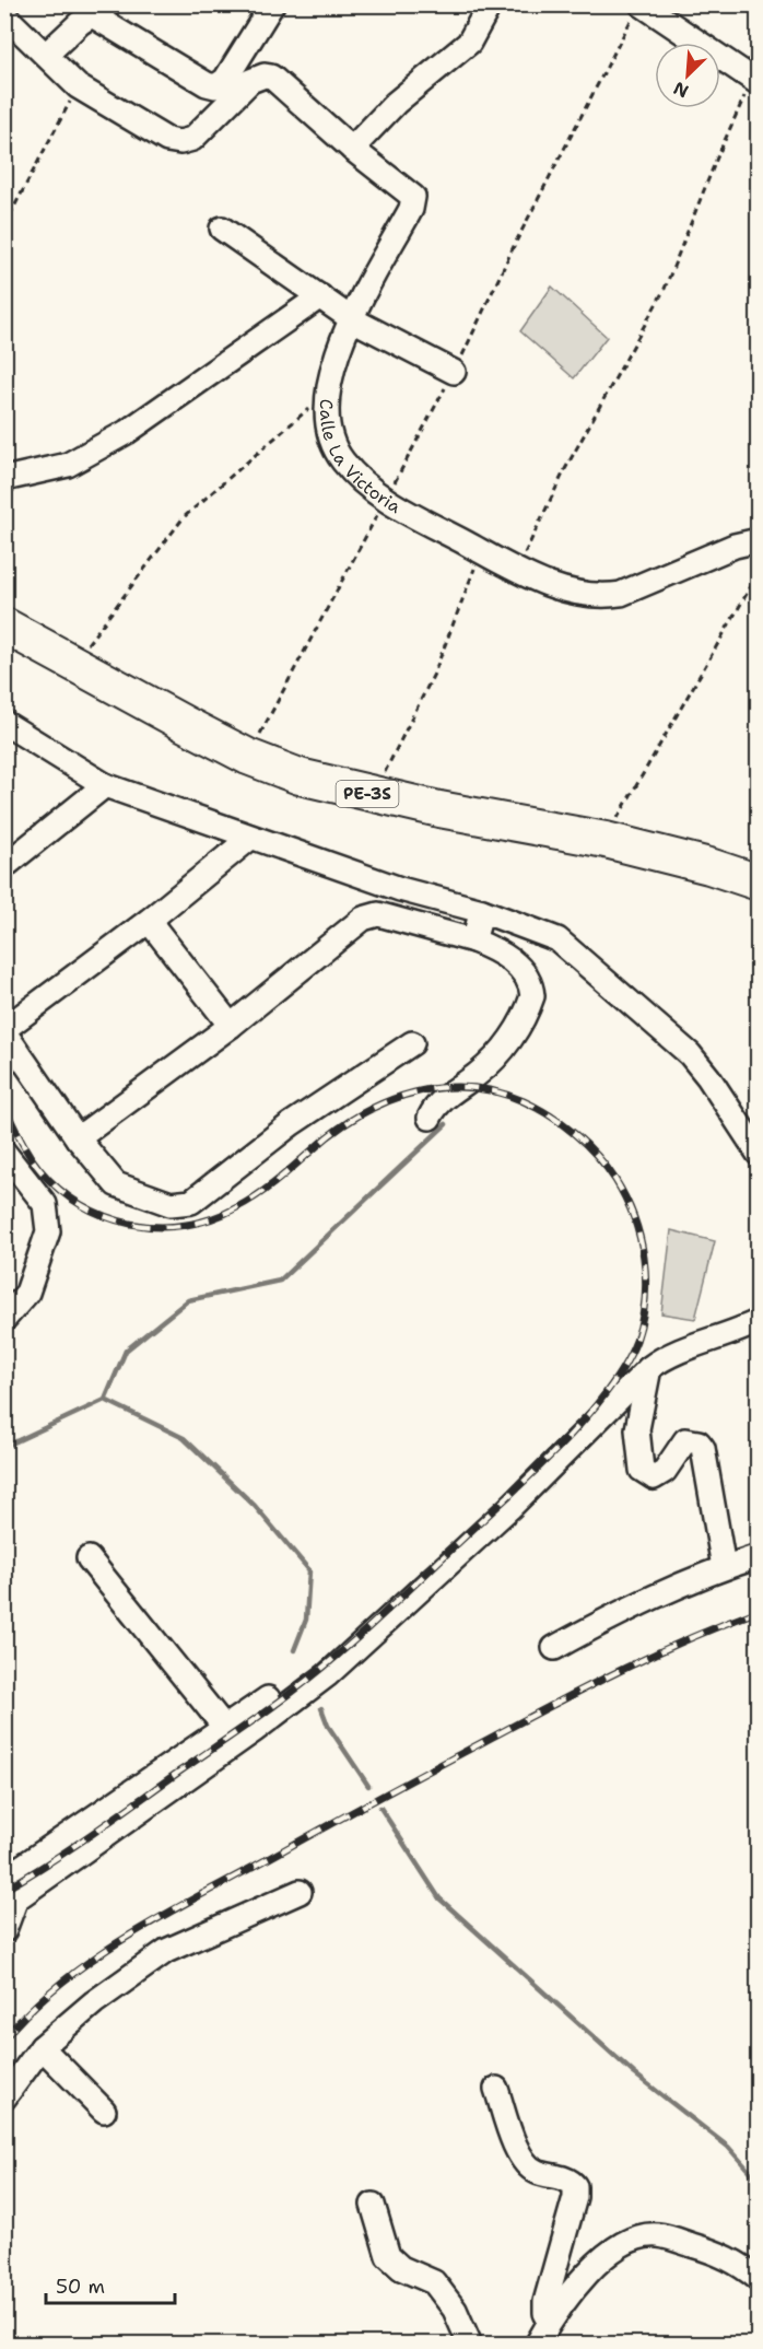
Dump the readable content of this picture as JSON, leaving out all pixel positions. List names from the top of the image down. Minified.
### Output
{"streets":{"highway":["PE-3S"],"street":["Calle La Victoria"]},"scale_bar":"50 m","north":"bottom left"}
